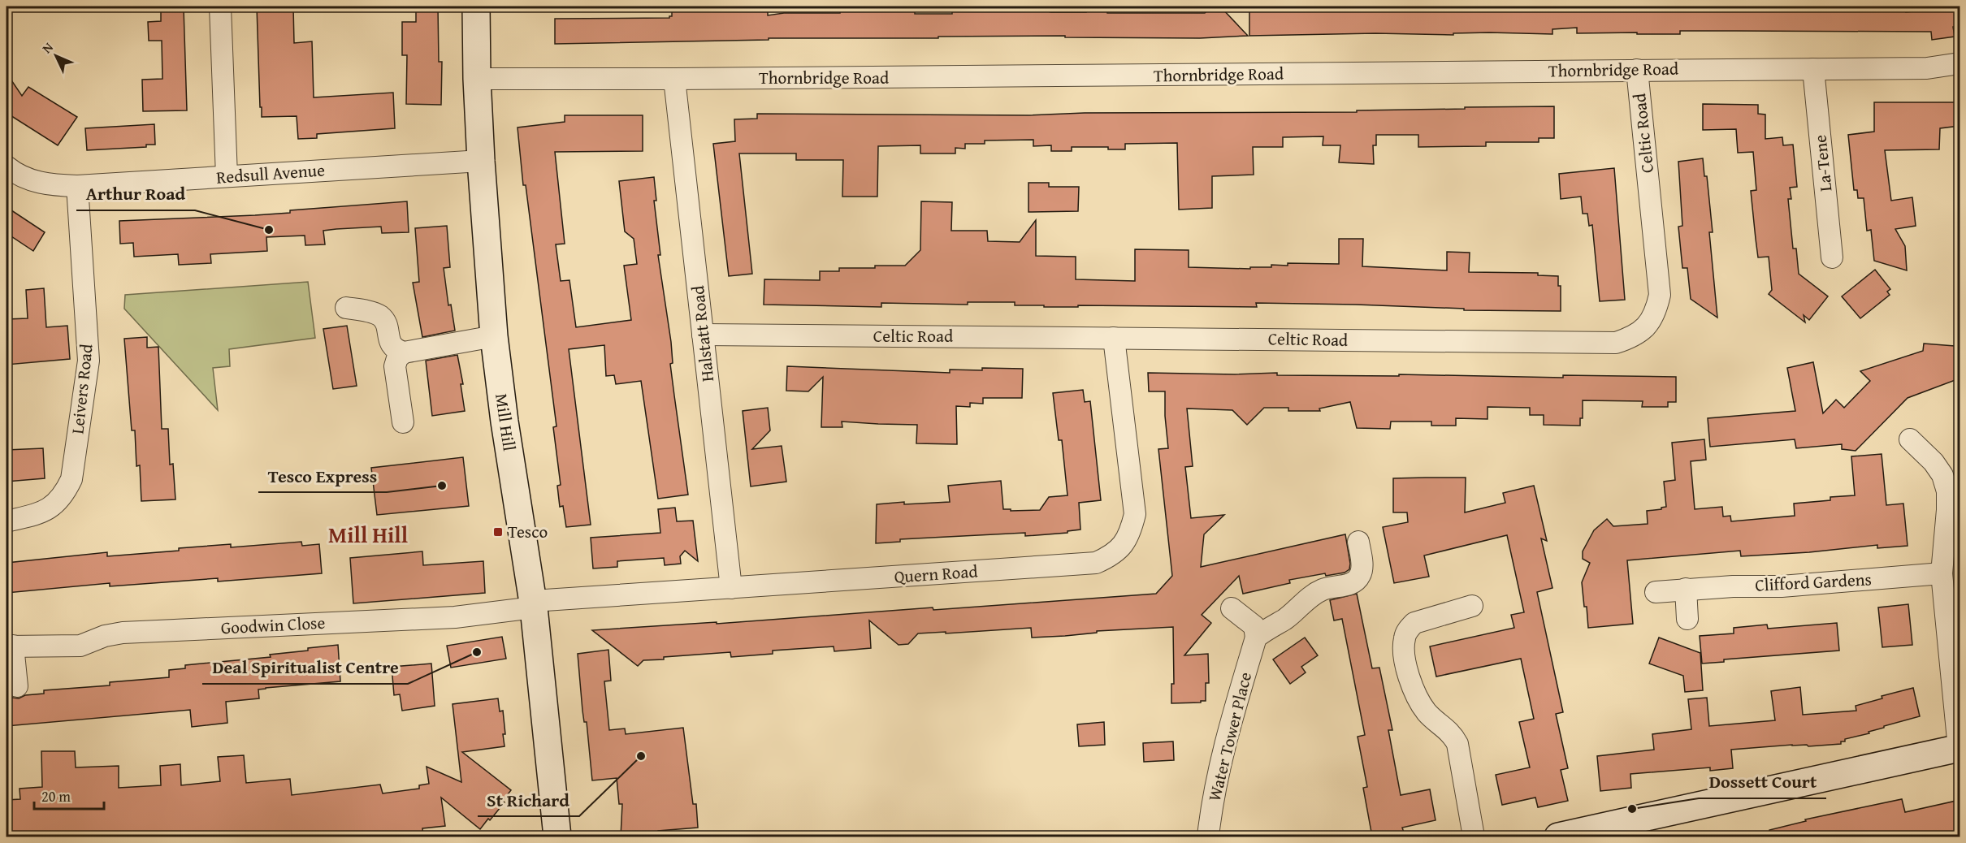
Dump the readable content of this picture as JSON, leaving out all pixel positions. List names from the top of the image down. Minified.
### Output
{"streets":{"street":["Thornbridge Road","Celtic Road","La-Tene","Redsull Avenue","Halstatt Road","Leivers Road","Mill Hill","Quern Road","Clifford Gardens","Goodwin Close","Water Tower Place"]},"crossings":[["Thornbridge Road","Celtic Road"],["Thornbridge Road","La-Tene"],["Thornbridge Road","Halstatt Road"],["Thornbridge Road","Mill Hill"],["Celtic Road","Halstatt Road"],["Celtic Road","Quern Road"],["Redsull Avenue","Leivers Road"],["Redsull Avenue","Mill Hill"],["Halstatt Road","Quern Road"],["Mill Hill","Quern Road"],["Mill Hill","Goodwin Close"],["Quern Road","Goodwin Close"]],"districts":["Mill Hill"],"places":{"other":["Arthur Road","Tesco Express","Deal Spiritualist Centre","St Richard","Dossett Court"],"transit":["Tesco"]},"scale_bar":"20 m","north":"top left"}
